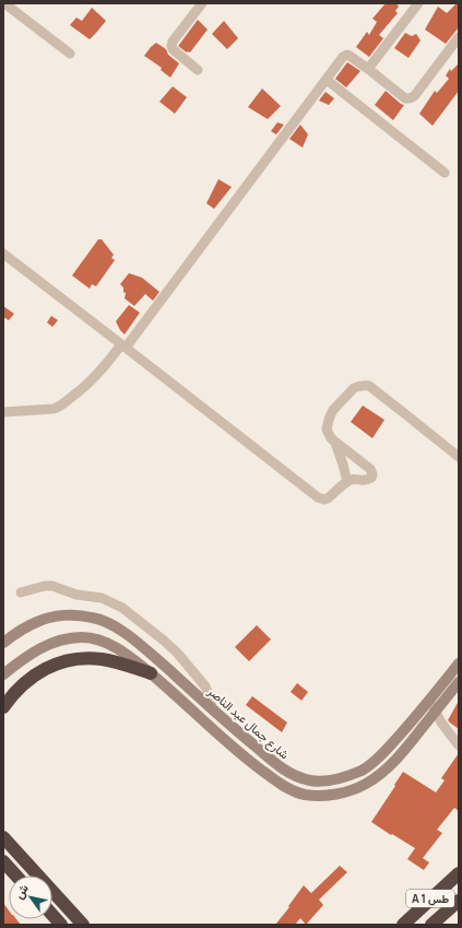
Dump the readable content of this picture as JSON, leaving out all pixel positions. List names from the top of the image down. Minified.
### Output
{"streets":{"highway":["A 1 طس"],"main road":["شارع جمال عبد الناصر"]},"north":"top left"}
